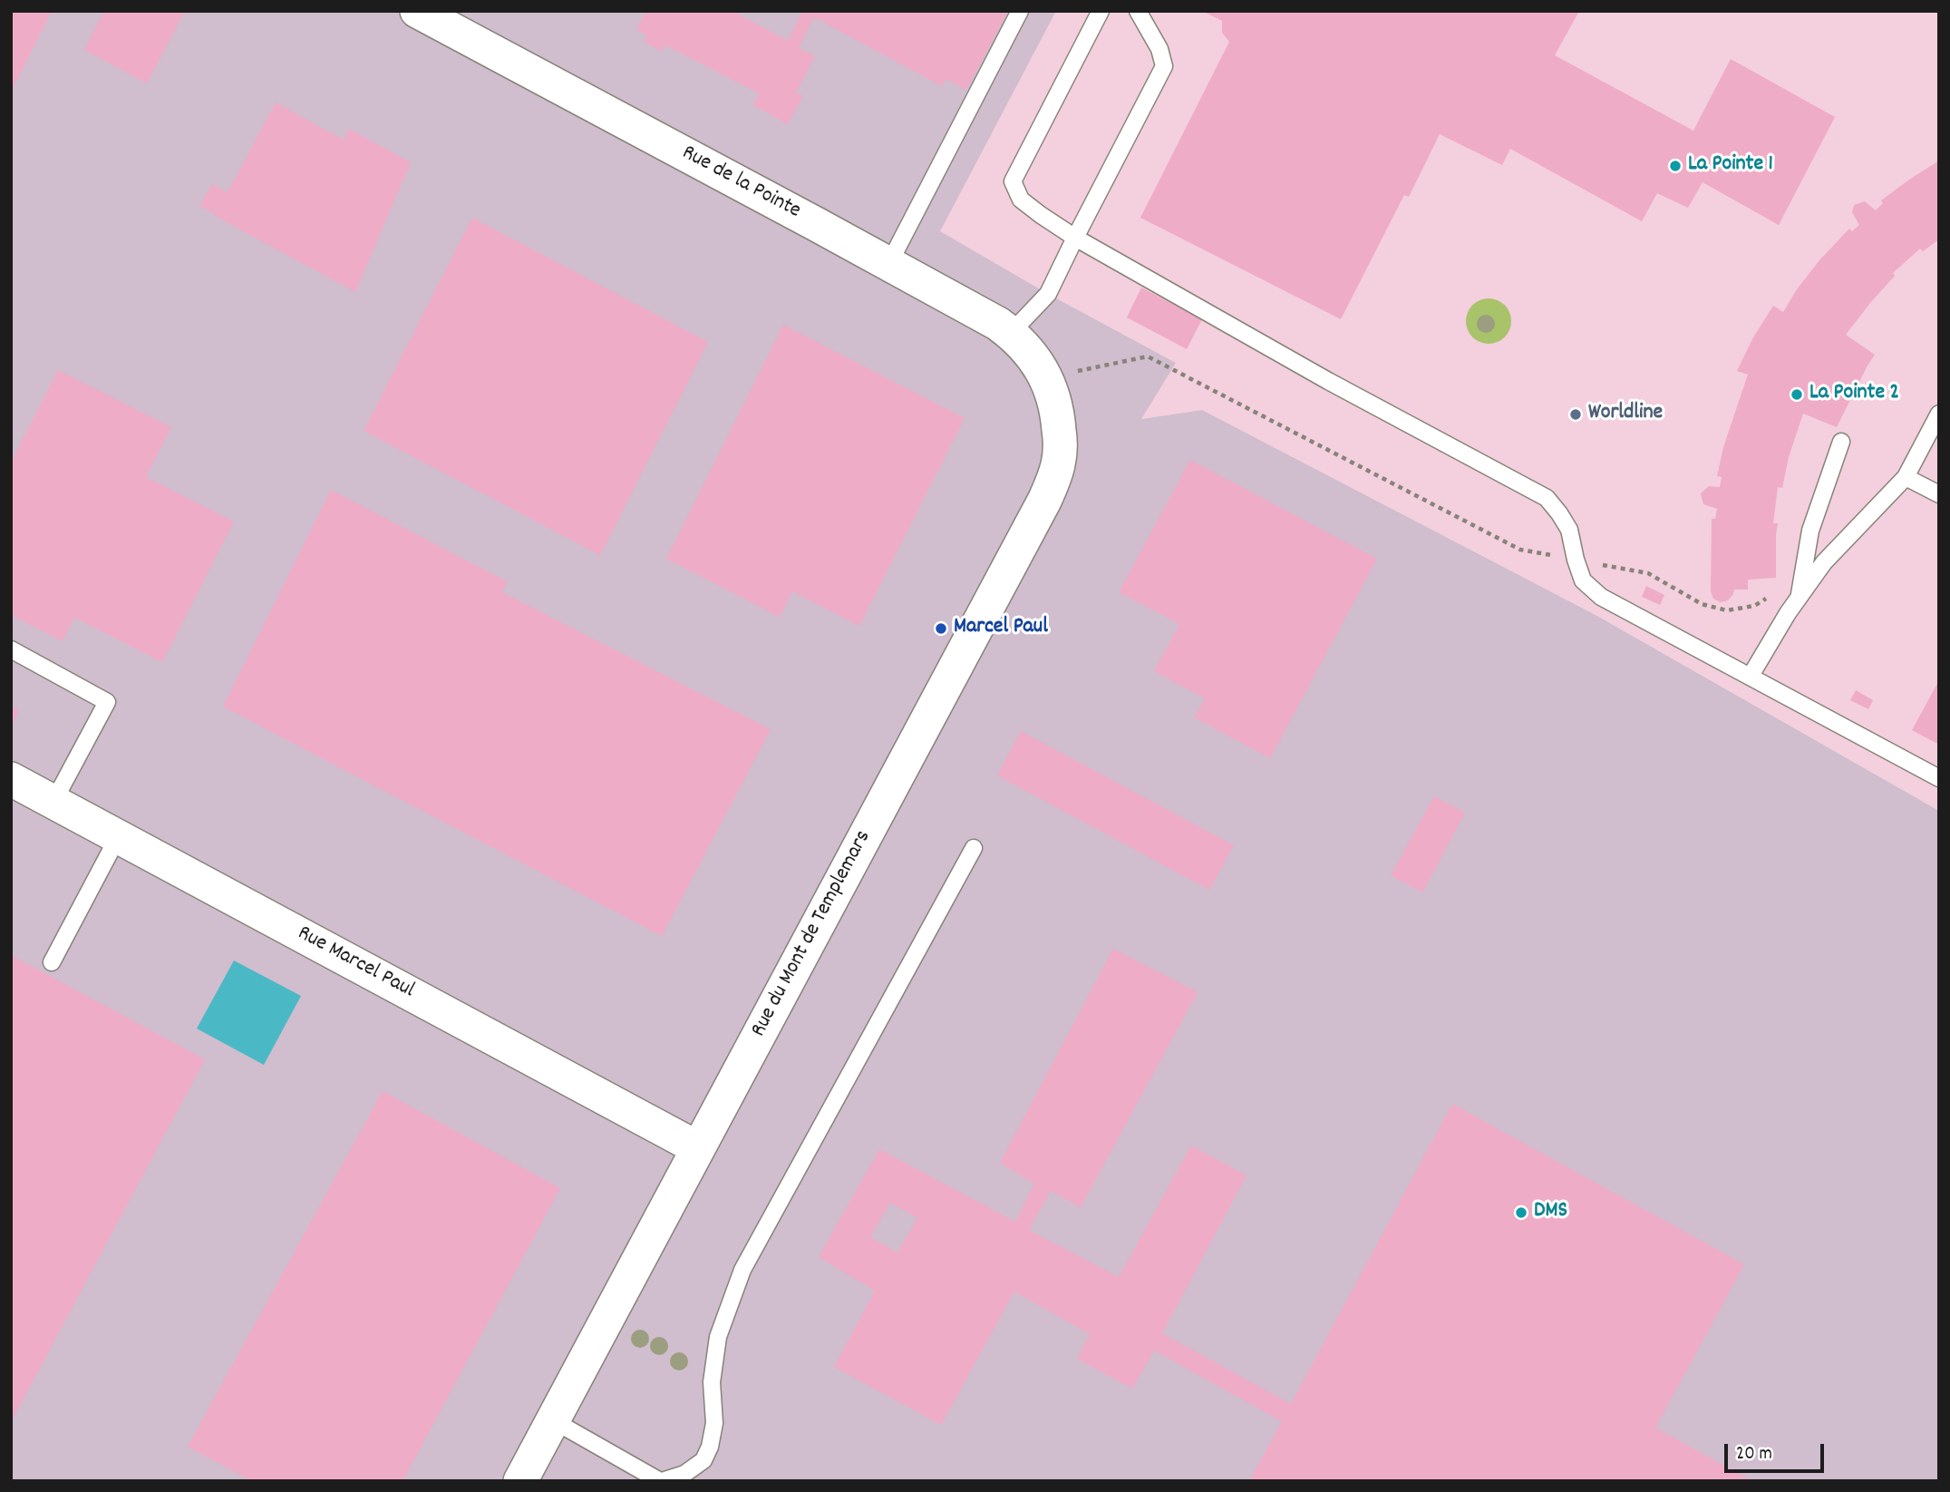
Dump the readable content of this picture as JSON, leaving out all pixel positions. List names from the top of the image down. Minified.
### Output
{"streets":{"street":["Rue de la Pointe","Rue du Mont de Templemars","Rue Marcel Paul"]},"crossings":[["Rue de la Pointe","Rue du Mont de Templemars"],["Rue du Mont de Templemars","Rue Marcel Paul"]],"places":["La Pointe 1","La Pointe 2","Worldline","Marcel Paul","DMS"],"scale_bar":"20 m"}
